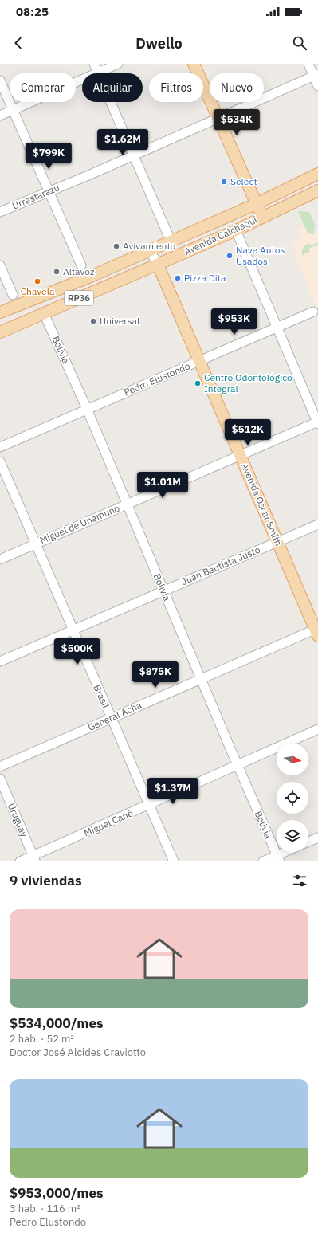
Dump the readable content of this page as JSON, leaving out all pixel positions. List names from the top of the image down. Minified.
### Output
{"streets":{"main road":["Avenida Calchaquí","RP36","Avenida Oscar Smith"],"street":["Urrestarazu","Bolivia","Pedro Elustondo","Miguel de Unamuno","Juan Bautista Justo","Brasil","General Acha","Uruguay","Miguel Cané"]},"crossings":[["Avenida Calchaquí","Bolivia"],["Avenida Calchaquí","Avenida Oscar Smith"],["Bolivia","Pedro Elustondo"],["Bolivia","Miguel de Unamuno"],["Bolivia","Juan Bautista Justo"],["Bolivia","General Acha"],["Bolivia","Miguel Cané"],["Pedro Elustondo","Avenida Oscar Smith"],["Avenida Oscar Smith","Miguel de Unamuno"],["Avenida Oscar Smith","Juan Bautista Justo"],["Avenida Oscar Smith","General Acha"],["Miguel de Unamuno","Brasil"],["Juan Bautista Justo","Brasil"],["Brasil","General Acha"],["Brasil","Miguel Cané"],["Uruguay","Miguel Cané"]],"places":["Select","Avivamiento","Nave Autos Usados","Altavoz","Pizza Dita","Chavela","Universal","Centro Odontológico Integral"],"north":"right","page":{"status":"08:25","header":"Dwello","chip":["Comprar","Alquilar","Filtros","Nuevo"],"price":["$534K","$1.62M","$799K","$953K","$512K","$1.01M","$500K","$875K","$1.37M"],"heading":"9 viviendas","list":[{"name":"$534,000/mes","note":"2 hab. · 52 m² · Doctor José Alcides Craviotto"},{"name":"$953,000/mes","note":"3 hab. · 116 m² · Pedro Elustondo"}]}}
